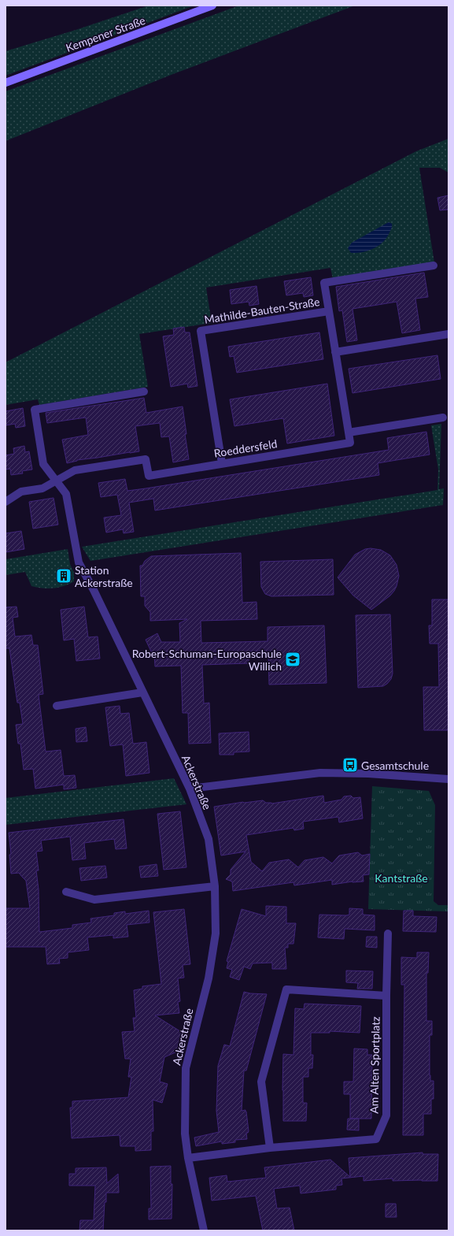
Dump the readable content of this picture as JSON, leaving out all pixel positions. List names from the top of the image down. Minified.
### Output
{"streets":{"main road":["Kempener Straße"],"street":["Mathilde-Bauten-Straße","Roeddersfeld","Ackerstraße","Am Alten Sportplatz"]},"crossings":[["Mathilde-Bauten-Straße","Roeddersfeld"],["Roeddersfeld","Ackerstraße"],["Ackerstraße","Am Alten Sportplatz"]],"parks":["Kantstraße"],"places":{"building":["Station Ackerstraße"],"school or university":["Robert-Schuman-Europaschule Willich"],"bus stop":["Gesamtschule"]}}
